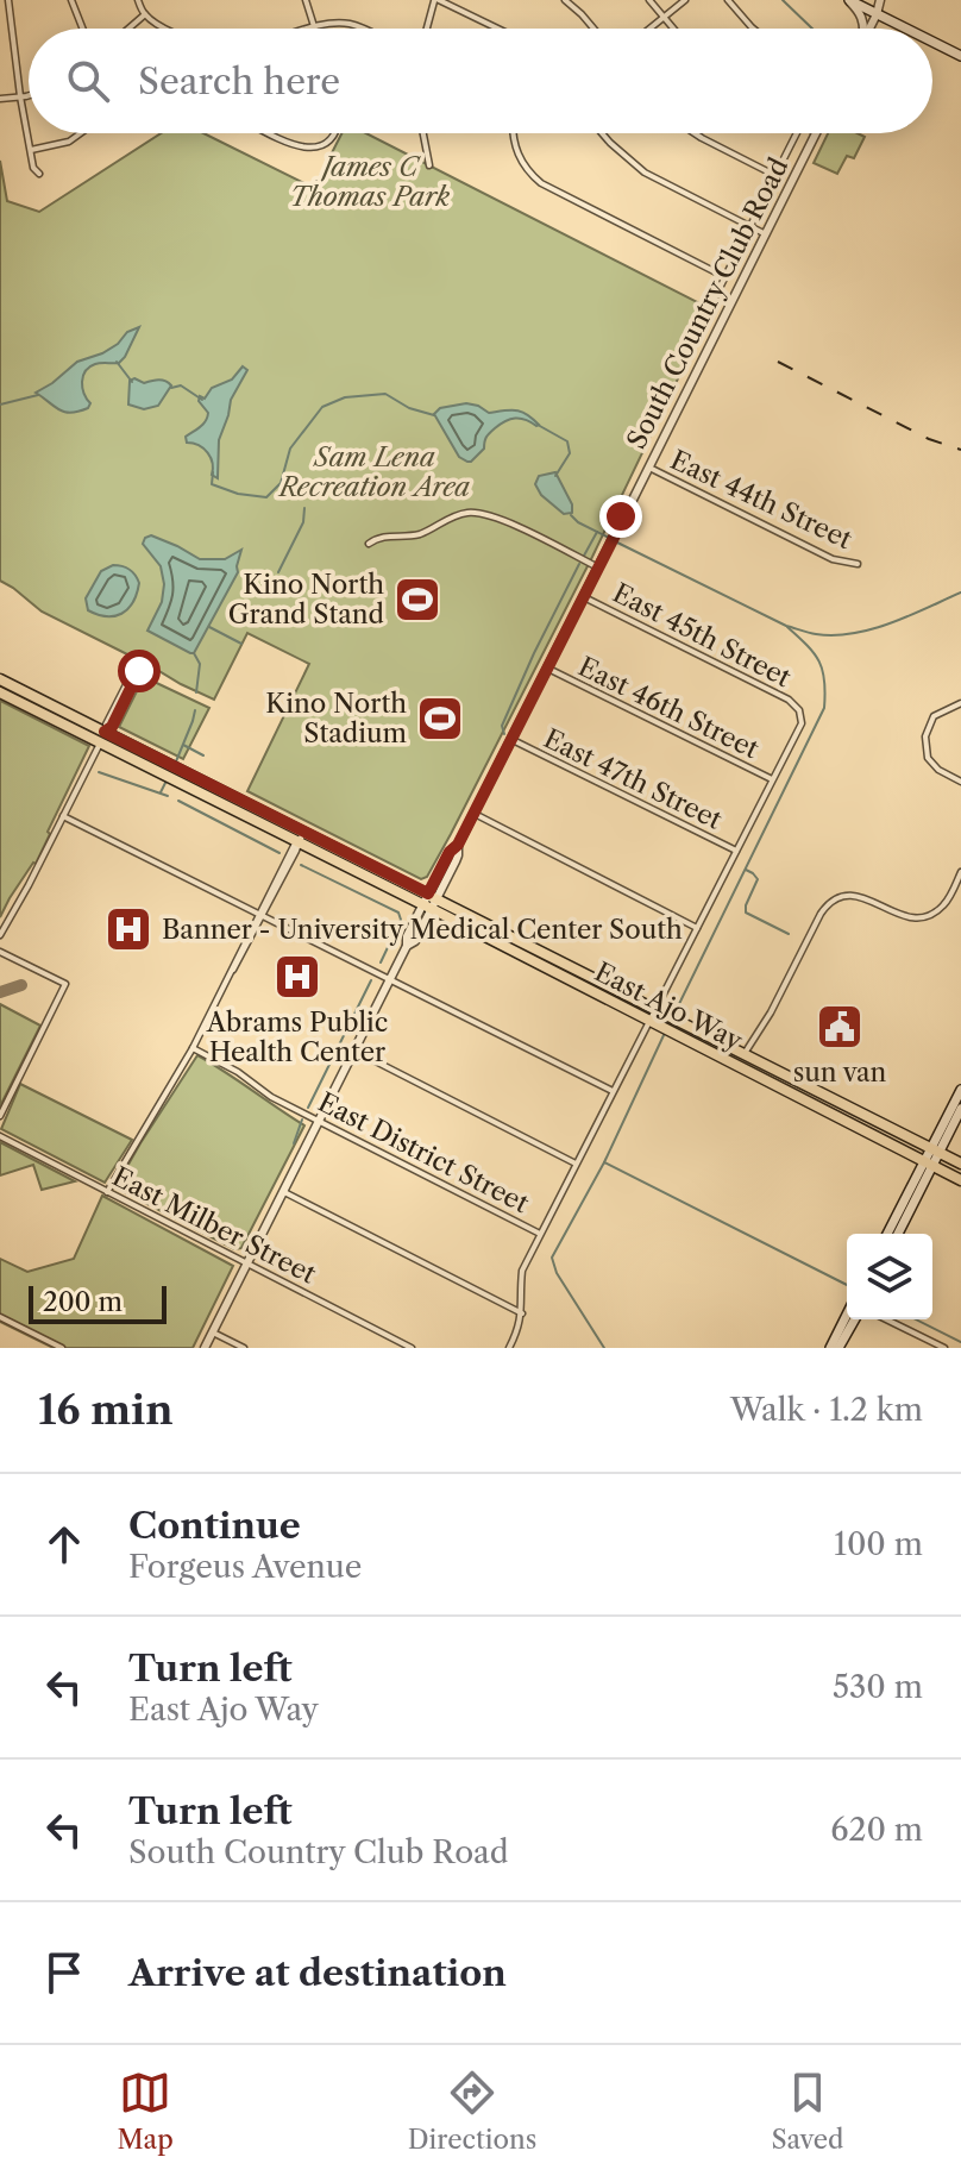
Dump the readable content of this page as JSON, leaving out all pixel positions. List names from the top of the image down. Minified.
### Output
{"streets":{"main road":["East Ajo Way"],"street":["South Country Club Road","East 44th Street","East 45th Street","East 46th Street","East 47th Street","East District Street","East Milber Street"]},"crossings":[["South Country Club Road","East 44th Street"],["South Country Club Road","East 45th Street"],["South Country Club Road","East 46th Street"],["South Country Club Road","East 47th Street"],["South Country Club Road","East Ajo Way"],["South Country Club Road","East District Street"],["South Country Club Road","East Milber Street"],["East 45th Street","East 46th Street"]],"parks":["James C Thomas Park","Sam Lena Recreation Area"],"places":{"sports":["Kino North Grand Stand","Kino North Stadium"],"hospital":["Banner - University Medical Center South","Abrams Public Health Center"],"public building":["sun van"]},"scale_bar":"200 m","page":{"search":"Search here","scale":"200 m","heading":["16 min","Walk · 1.2 km"],"list":[["Continue","Forgeus Avenue","100 m"],["Turn left","East Ajo Way","530 m"],["Turn left","South Country Club Road","620 m"],"Arrive at destination"],"nav":["Map","Directions","Saved"]}}
